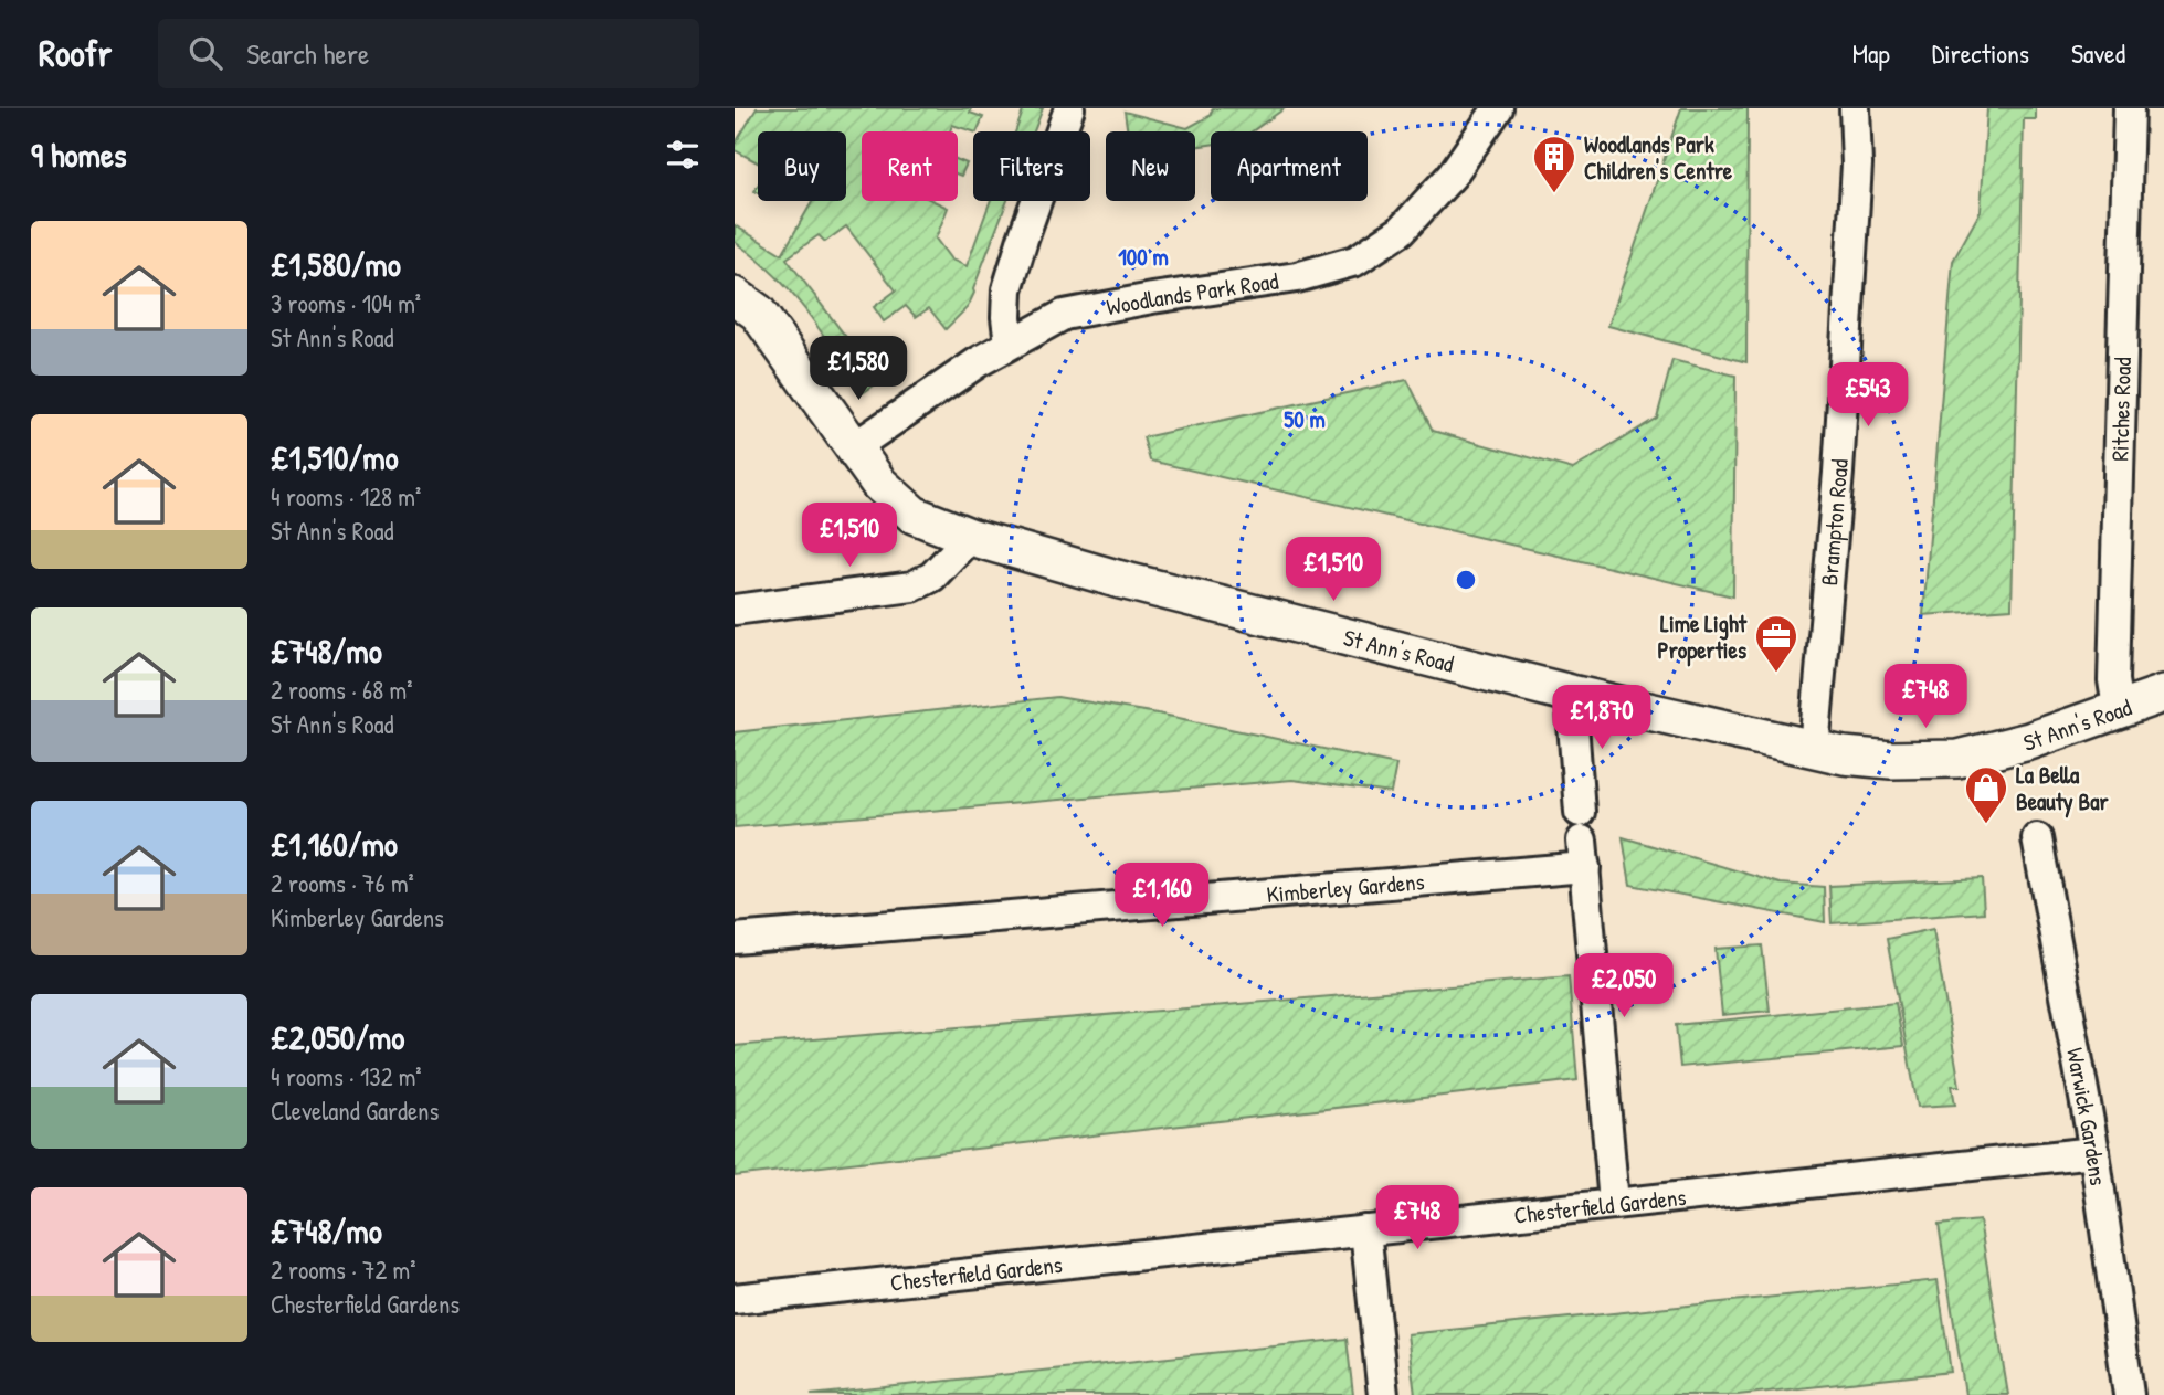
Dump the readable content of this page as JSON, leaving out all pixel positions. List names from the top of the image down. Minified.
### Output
{"streets":{"main road":["St Ann's Road"],"street":["Woodlands Park Road","Ritches Road","Brampton Road","Kimberley Gardens","Warwick Gardens","Chesterfield Gardens"]},"crossings":[["Woodlands Park Road","St Ann's Road"],["Ritches Road","St Ann's Road"],["Brampton Road","St Ann's Road"],["Warwick Gardens","Chesterfield Gardens"]],"places":{"building":["Woodlands Park Children's Centre"],"office":["Lime Light Properties"],"shop":["La Bella Beauty Bar"]},"page":{"header":"Roofr","search":"Search here","nav":["Map","Directions","Saved"],"heading":"9 homes","chip":["Buy","Rent","Filters","New","Apartment"],"list":[{"name":"£1,580/mo","note":"3 rooms · 104 m² · St Ann's Road"},{"name":"£1,510/mo","note":"4 rooms · 128 m² · St Ann's Road"},{"name":"£748/mo","note":"2 rooms · 68 m² · St Ann's Road"},{"name":"£1,160/mo","note":"2 rooms · 76 m² · Kimberley Gardens"},{"name":"£2,050/mo","note":"4 rooms · 132 m² · Cleveland Gardens"},{"name":"£748/mo","note":"2 rooms · 72 m² · Chesterfield Gardens"}],"price":["£1,580","£543","£1,510","£1,510","£748","£1,870","£1,160","£2,050","£748"]},"rings":["100 m","50 m"]}
